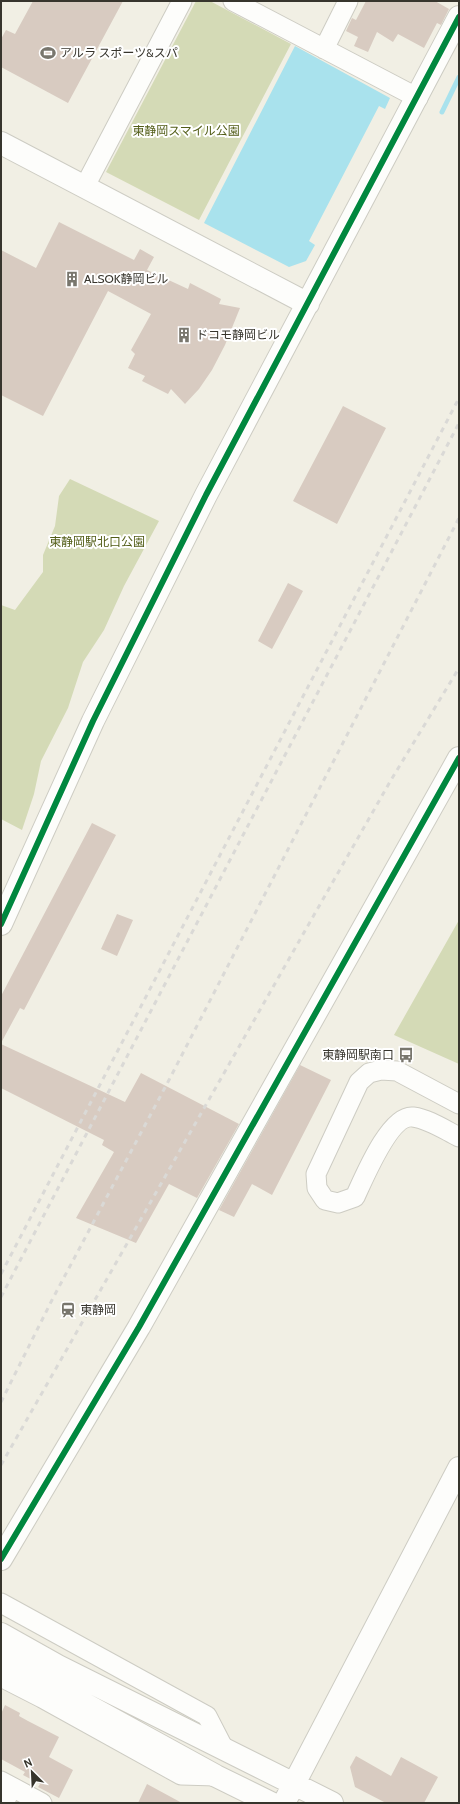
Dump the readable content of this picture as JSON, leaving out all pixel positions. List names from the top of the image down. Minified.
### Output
{"parks":["東静岡スマイル公園","東静岡駅北口公園"],"places":{"sports":["アルラ スポーツ&スパ"],"building":["ALSOK静岡ビル","ドコモ静岡ビル"],"bus stop":["東静岡駅南口"],"station":["東静岡"]},"north":"top left"}
